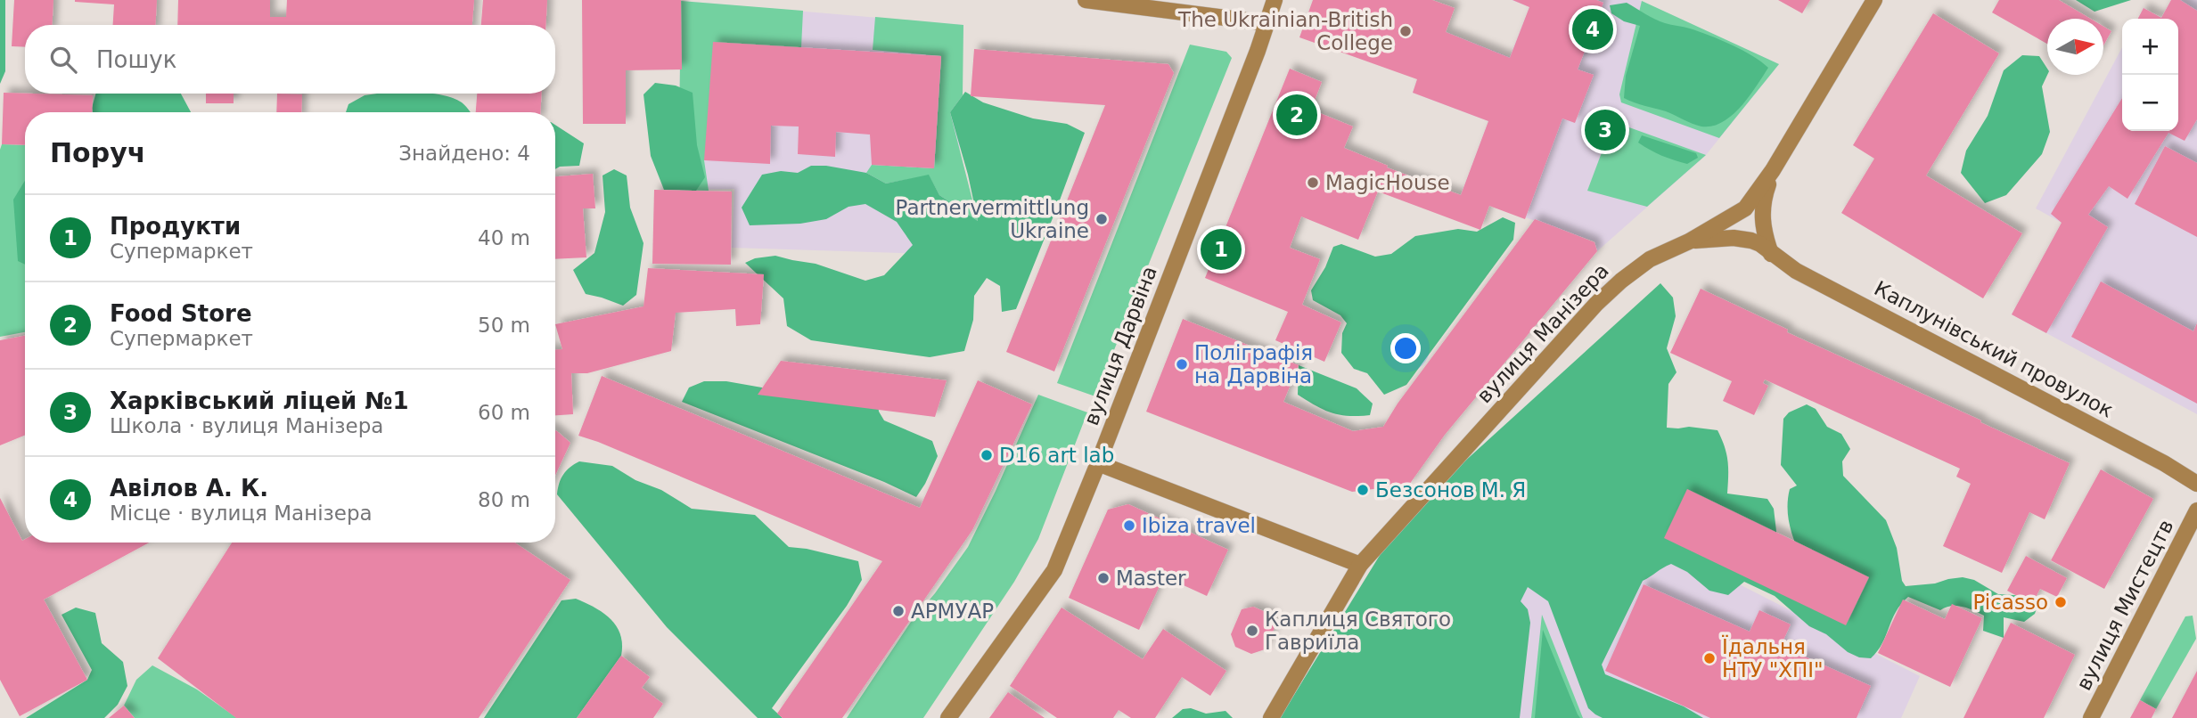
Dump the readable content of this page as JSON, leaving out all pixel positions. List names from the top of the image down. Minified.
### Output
{"streets":{"street":["вулиця Манізера","вулиця Дарвіна","Каплунівський провулок","вулиця Мистецтв"]},"crossings":[["вулиця Манізера","Каплунівський провулок"]],"places":["The Ukrainian-British College","MagicHouse","Partnervermittlung Ukraine","Поліграфія на Дарвіна","D16 art lab","Безсонов М. Я","Ibiza travel","Master","Picasso","АРМУАР","Каплиця Святого Гавриїла","Їдальня НТУ \"ХПІ\""],"north":"right","page":{"pins":["4","2","3","1"],"map_buttons":["+","−"],"search":"Пошук","heading":["Поруч","Знайдено: 4"],"list":[{"mark":"1","name":"Продукти","note":"Супермаркет","value":"40 m"},{"mark":"2","name":"Food Store","note":"Супермаркет","value":"50 m"},{"mark":"3","name":"Харківський ліцей №1","note":"Школа · вулиця Манізера","value":"60 m"},{"mark":"4","name":"Авілов А. К.","note":"Місце · вулиця Манізера","value":"80 m"}]}}
